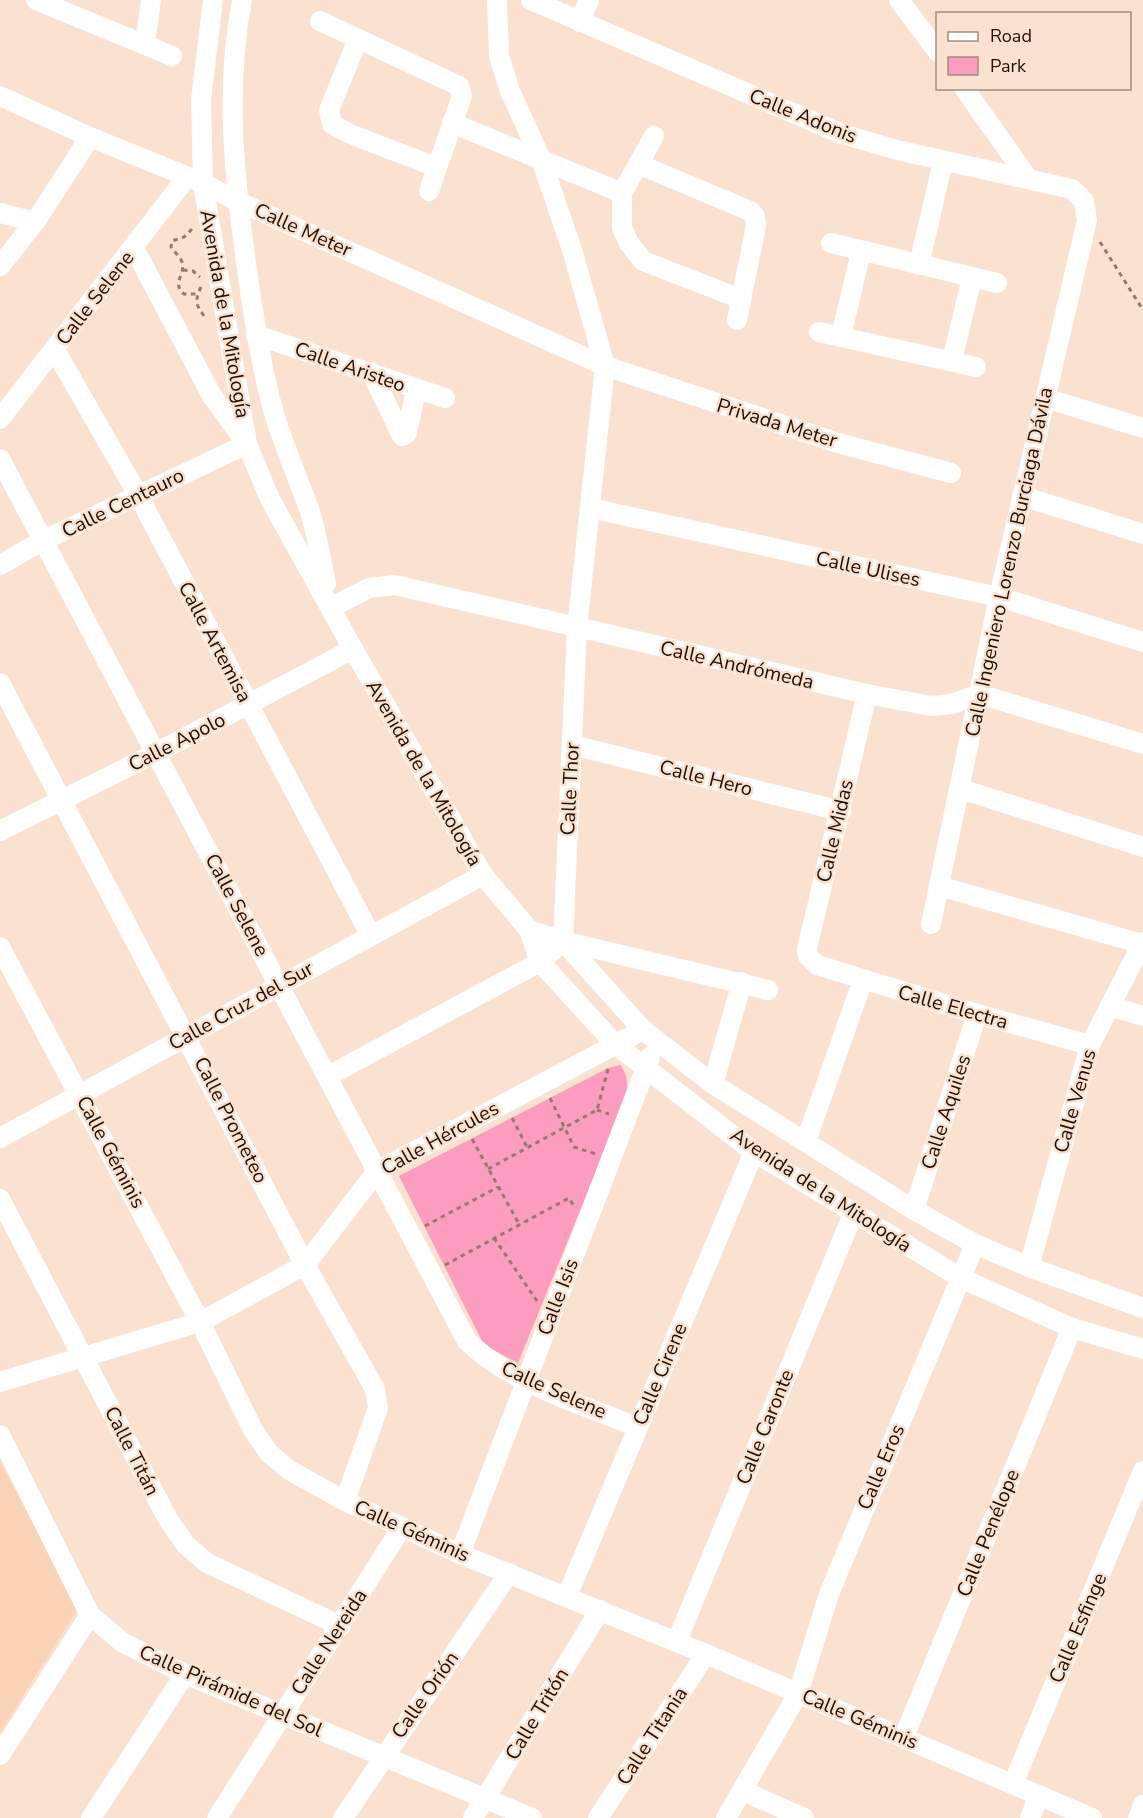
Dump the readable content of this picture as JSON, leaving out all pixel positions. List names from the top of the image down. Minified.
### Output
{"streets":{"street":["Calle Adonis","Calle Meter","Calle Selene","Avenida de la Mitología","Calle Aristeo","Privada Meter","Calle Centauro","Calle Ingeniero Lorenzo Burciaga Dávila","Calle Ulises","Calle Artemisa","Calle Andrómeda","Calle Apolo","Calle Hero","Calle Thor","Calle Midas","Calle Cruz del Sur","Calle Electra","Calle Venus","Calle Aquiles","Calle Prometeo","Calle Hércules","Calle Géminis","Calle Isis","Calle Cirene","Calle Caronte","Calle Titán","Calle Eros","Calle Penélope","Calle Esfinge","Calle Nereida","Calle Pirámide del Sol","Calle Orión","Calle Tritón","Calle Titania"]},"crossings":[["Calle Adonis","Calle Ingeniero Lorenzo Burciaga Dávila"],["Calle Meter","Calle Selene"],["Calle Meter","Avenida de la Mitología"],["Calle Meter","Privada Meter"],["Calle Meter","Calle Thor"],["Calle Selene","Avenida de la Mitología"],["Calle Selene","Calle Centauro"],["Calle Selene","Calle Artemisa"],["Calle Selene","Calle Apolo"],["Calle Selene","Calle Cruz del Sur"],["Calle Selene","Calle Hércules"],["Calle Selene","Calle Isis"],["Calle Selene","Calle Cirene"],["Avenida de la Mitología","Calle Aristeo"],["Avenida de la Mitología","Calle Centauro"],["Avenida de la Mitología","Calle Andrómeda"],["Avenida de la Mitología","Calle Apolo"],["Avenida de la Mitología","Calle Thor"],["Avenida de la Mitología","Calle Cruz del Sur"],["Avenida de la Mitología","Calle Venus"],["Avenida de la Mitología","Calle Aquiles"],["Avenida de la Mitología","Calle Hércules"],["Avenida de la Mitología","Calle Isis"],["Avenida de la Mitología","Calle Cirene"],["Avenida de la Mitología","Calle Caronte"],["Avenida de la Mitología","Calle Eros"],["Avenida de la Mitología","Calle Penélope"],["Privada Meter","Calle Thor"],["Calle Centauro","Calle Artemisa"],["Calle Ingeniero Lorenzo Burciaga Dávila","Calle Ulises"],["Calle Ingeniero Lorenzo Burciaga Dávila","Calle Andrómeda"],["Calle Ulises","Calle Thor"],["Calle Artemisa","Calle Apolo"],["Calle Artemisa","Calle Cruz del Sur"],["Calle Andrómeda","Calle Thor"],["Calle Andrómeda","Calle Midas"],["Calle Apolo","Calle Prometeo"],["Calle Hero","Calle Thor"],["Calle Hero","Calle Midas"],["Calle Midas","Calle Electra"],["Calle Cruz del Sur","Calle Prometeo"],["Calle Cruz del Sur","Calle Géminis"],["Calle Electra","Calle Venus"],["Calle Electra","Calle Aquiles"],["Calle Prometeo","Calle Hércules"],["Calle Prometeo","Calle Géminis"],["Calle Hércules","Calle Géminis"],["Calle Hércules","Calle Isis"],["Calle Hércules","Calle Titán"],["Calle Géminis","Calle Isis"],["Calle Géminis","Calle Cirene"],["Calle Géminis","Calle Caronte"],["Calle Géminis","Calle Eros"],["Calle Géminis","Calle Penélope"],["Calle Géminis","Calle Esfinge"],["Calle Géminis","Calle Nereida"],["Calle Géminis","Calle Orión"],["Calle Géminis","Calle Tritón"],["Calle Géminis","Calle Titania"],["Calle Titán","Calle Nereida"],["Calle Nereida","Calle Pirámide del Sol"],["Calle Pirámide del Sol","Calle Orión"],["Calle Pirámide del Sol","Calle Tritón"]],"legend":["Road","Park"]}
